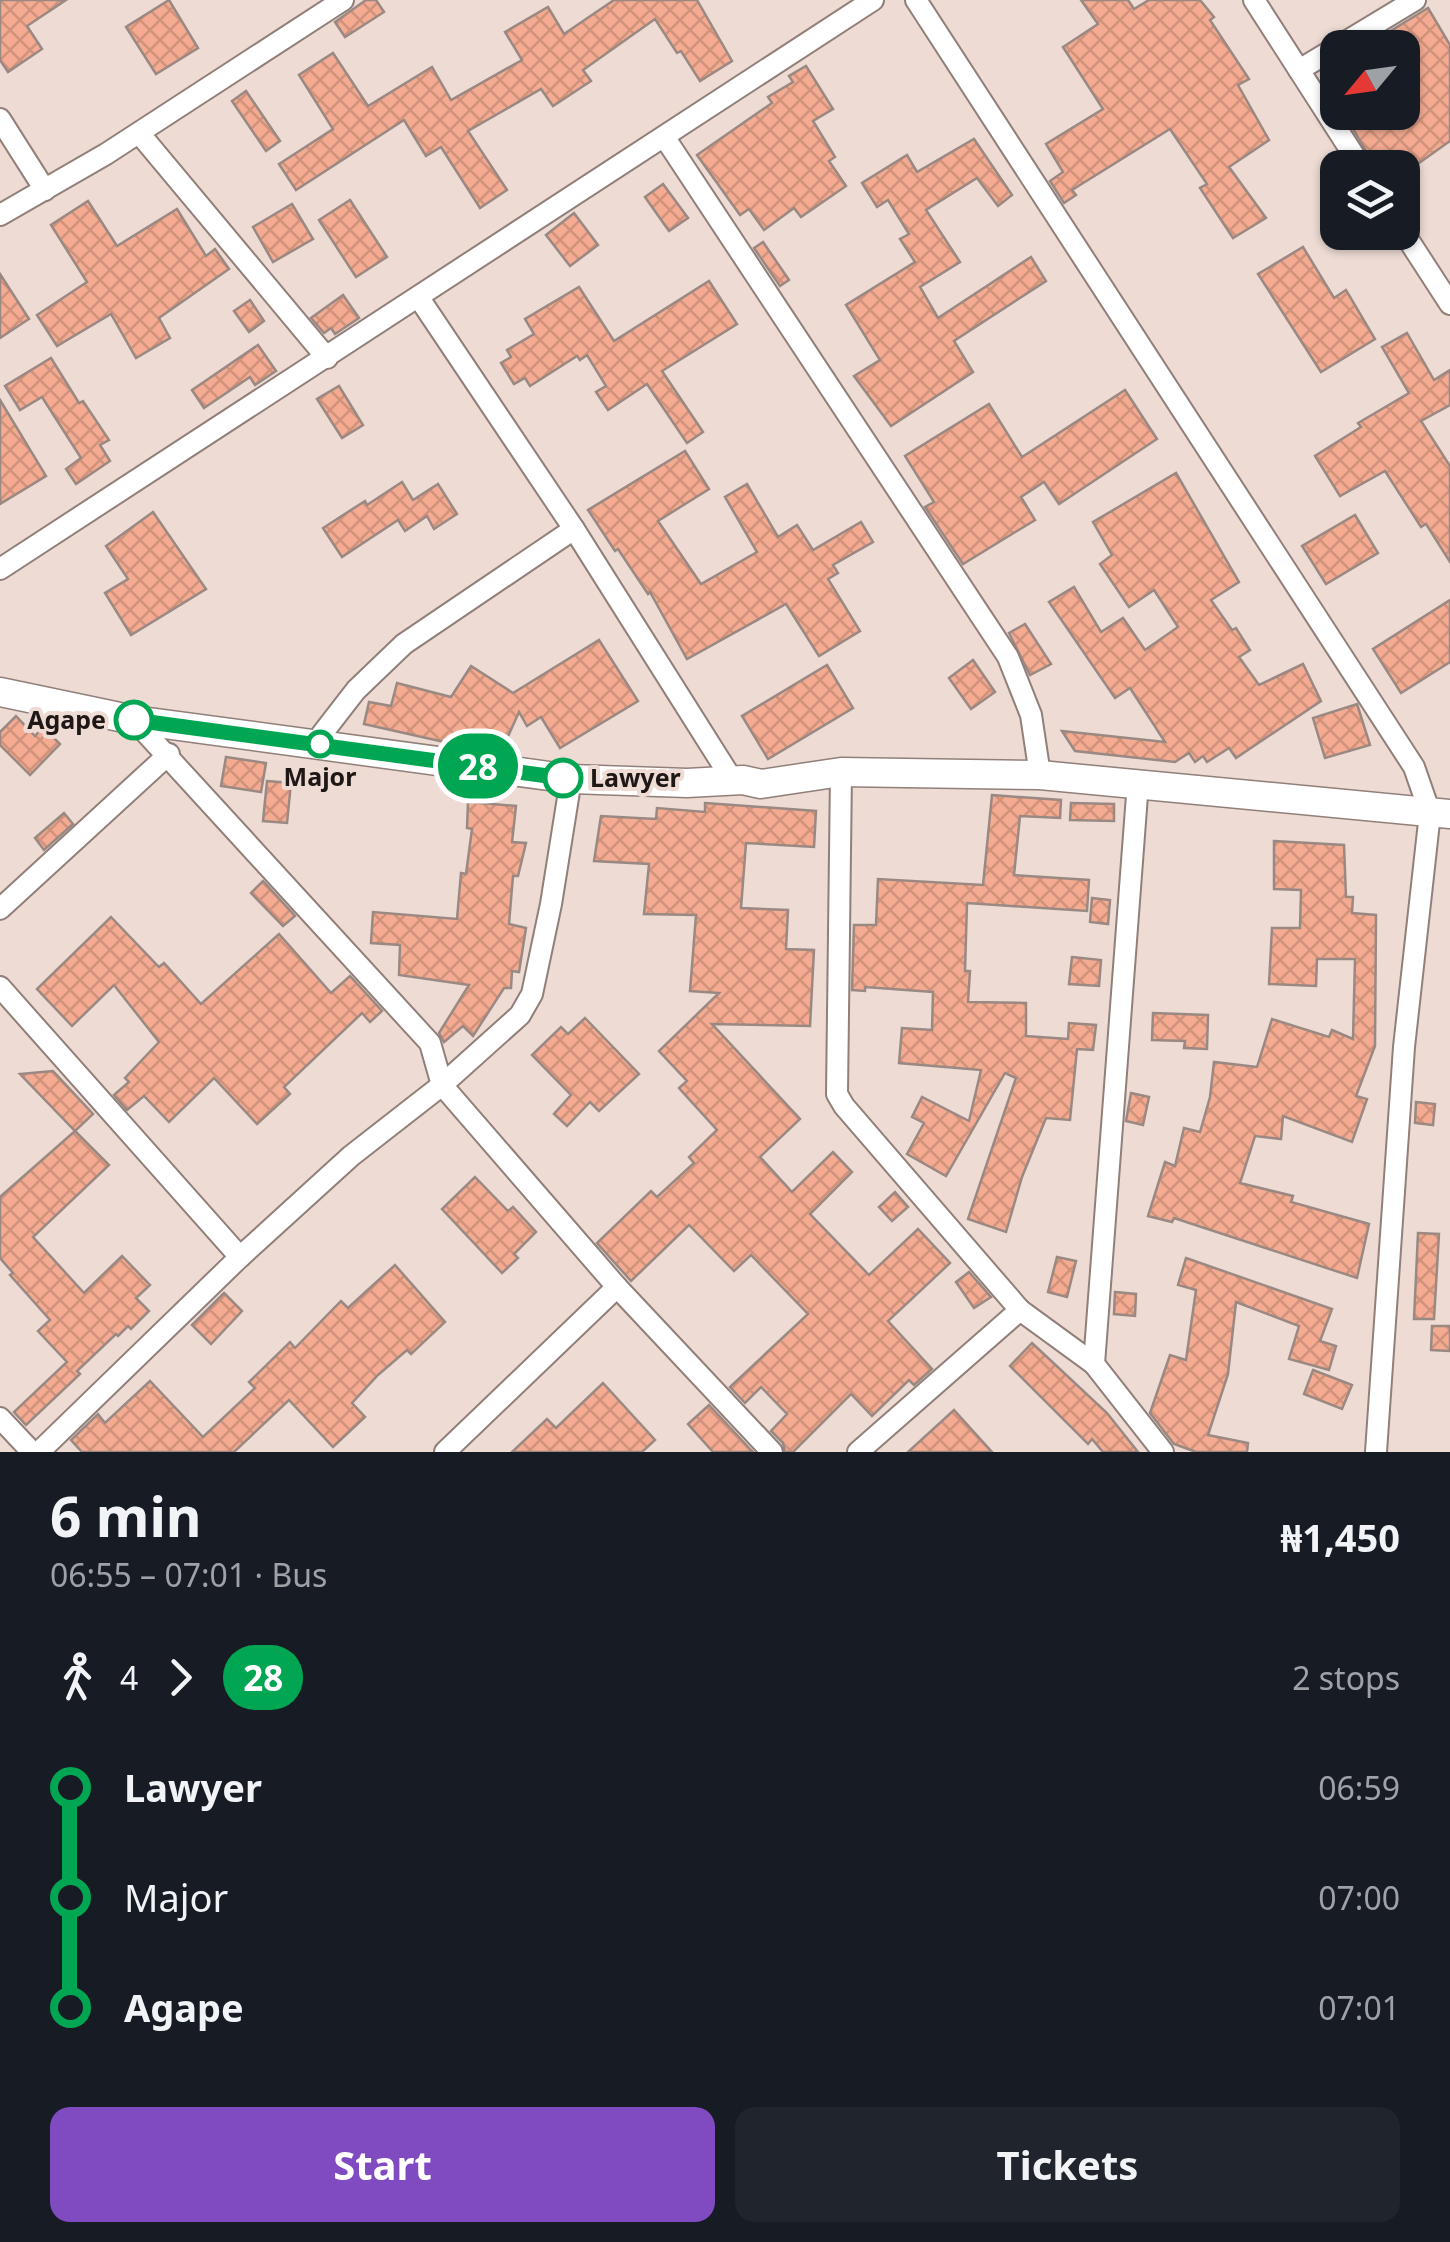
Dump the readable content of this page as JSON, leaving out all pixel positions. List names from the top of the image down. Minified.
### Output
{"places":["Agape","Major","Lawyer"],"lines":["bus line 28"],"north":"bottom left","page":{"on_map":"28","heading":["6 min","06:55 – 07:01 · Bus","₦1,450"],"legs":["4","28","2 stops"],"list":[{"name":"Lawyer","value":"06:59"},{"name":"Major","value":"07:00"},{"name":"Agape","value":"07:01"}],"buttons":["Start","Tickets"]}}
